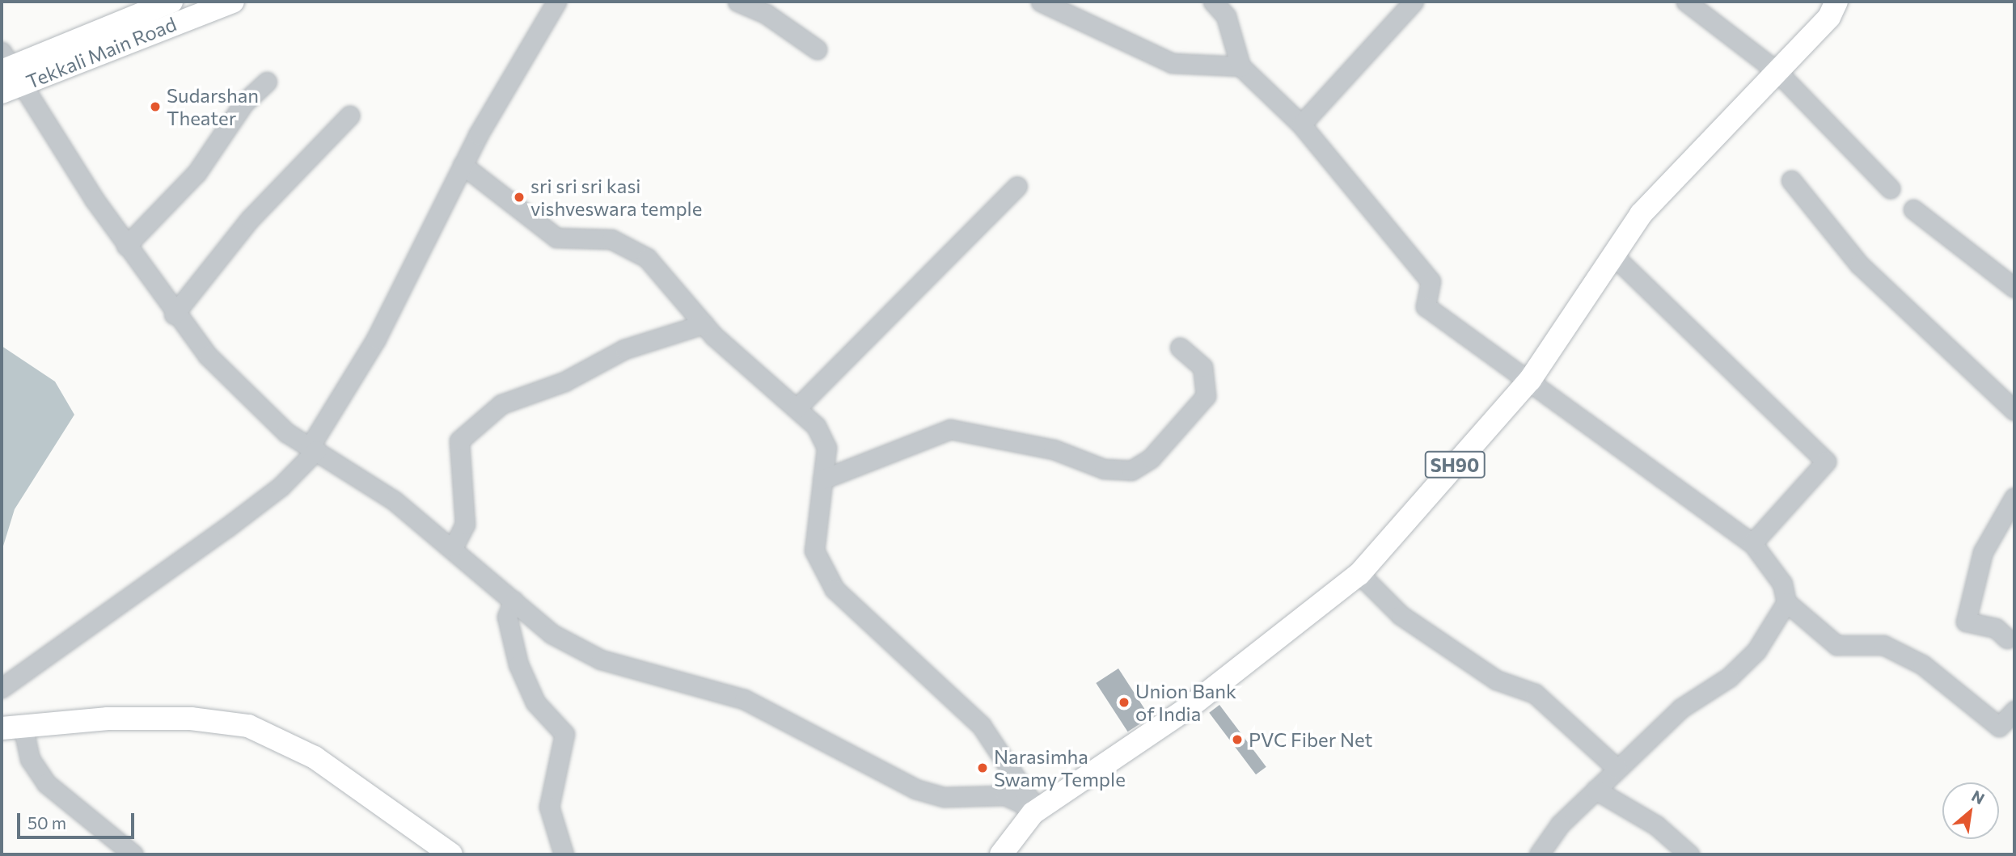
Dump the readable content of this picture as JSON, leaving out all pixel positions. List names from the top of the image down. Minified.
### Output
{"streets":{"main road":["Tekkali Main Road","SH90"]},"places":["Sudarshan Theater","sri sri sri kasi vishveswara temple","Union Bank of India","PVC Fiber Net","Narasimha Swamy Temple"],"scale_bar":"50 m","north":"top right"}
